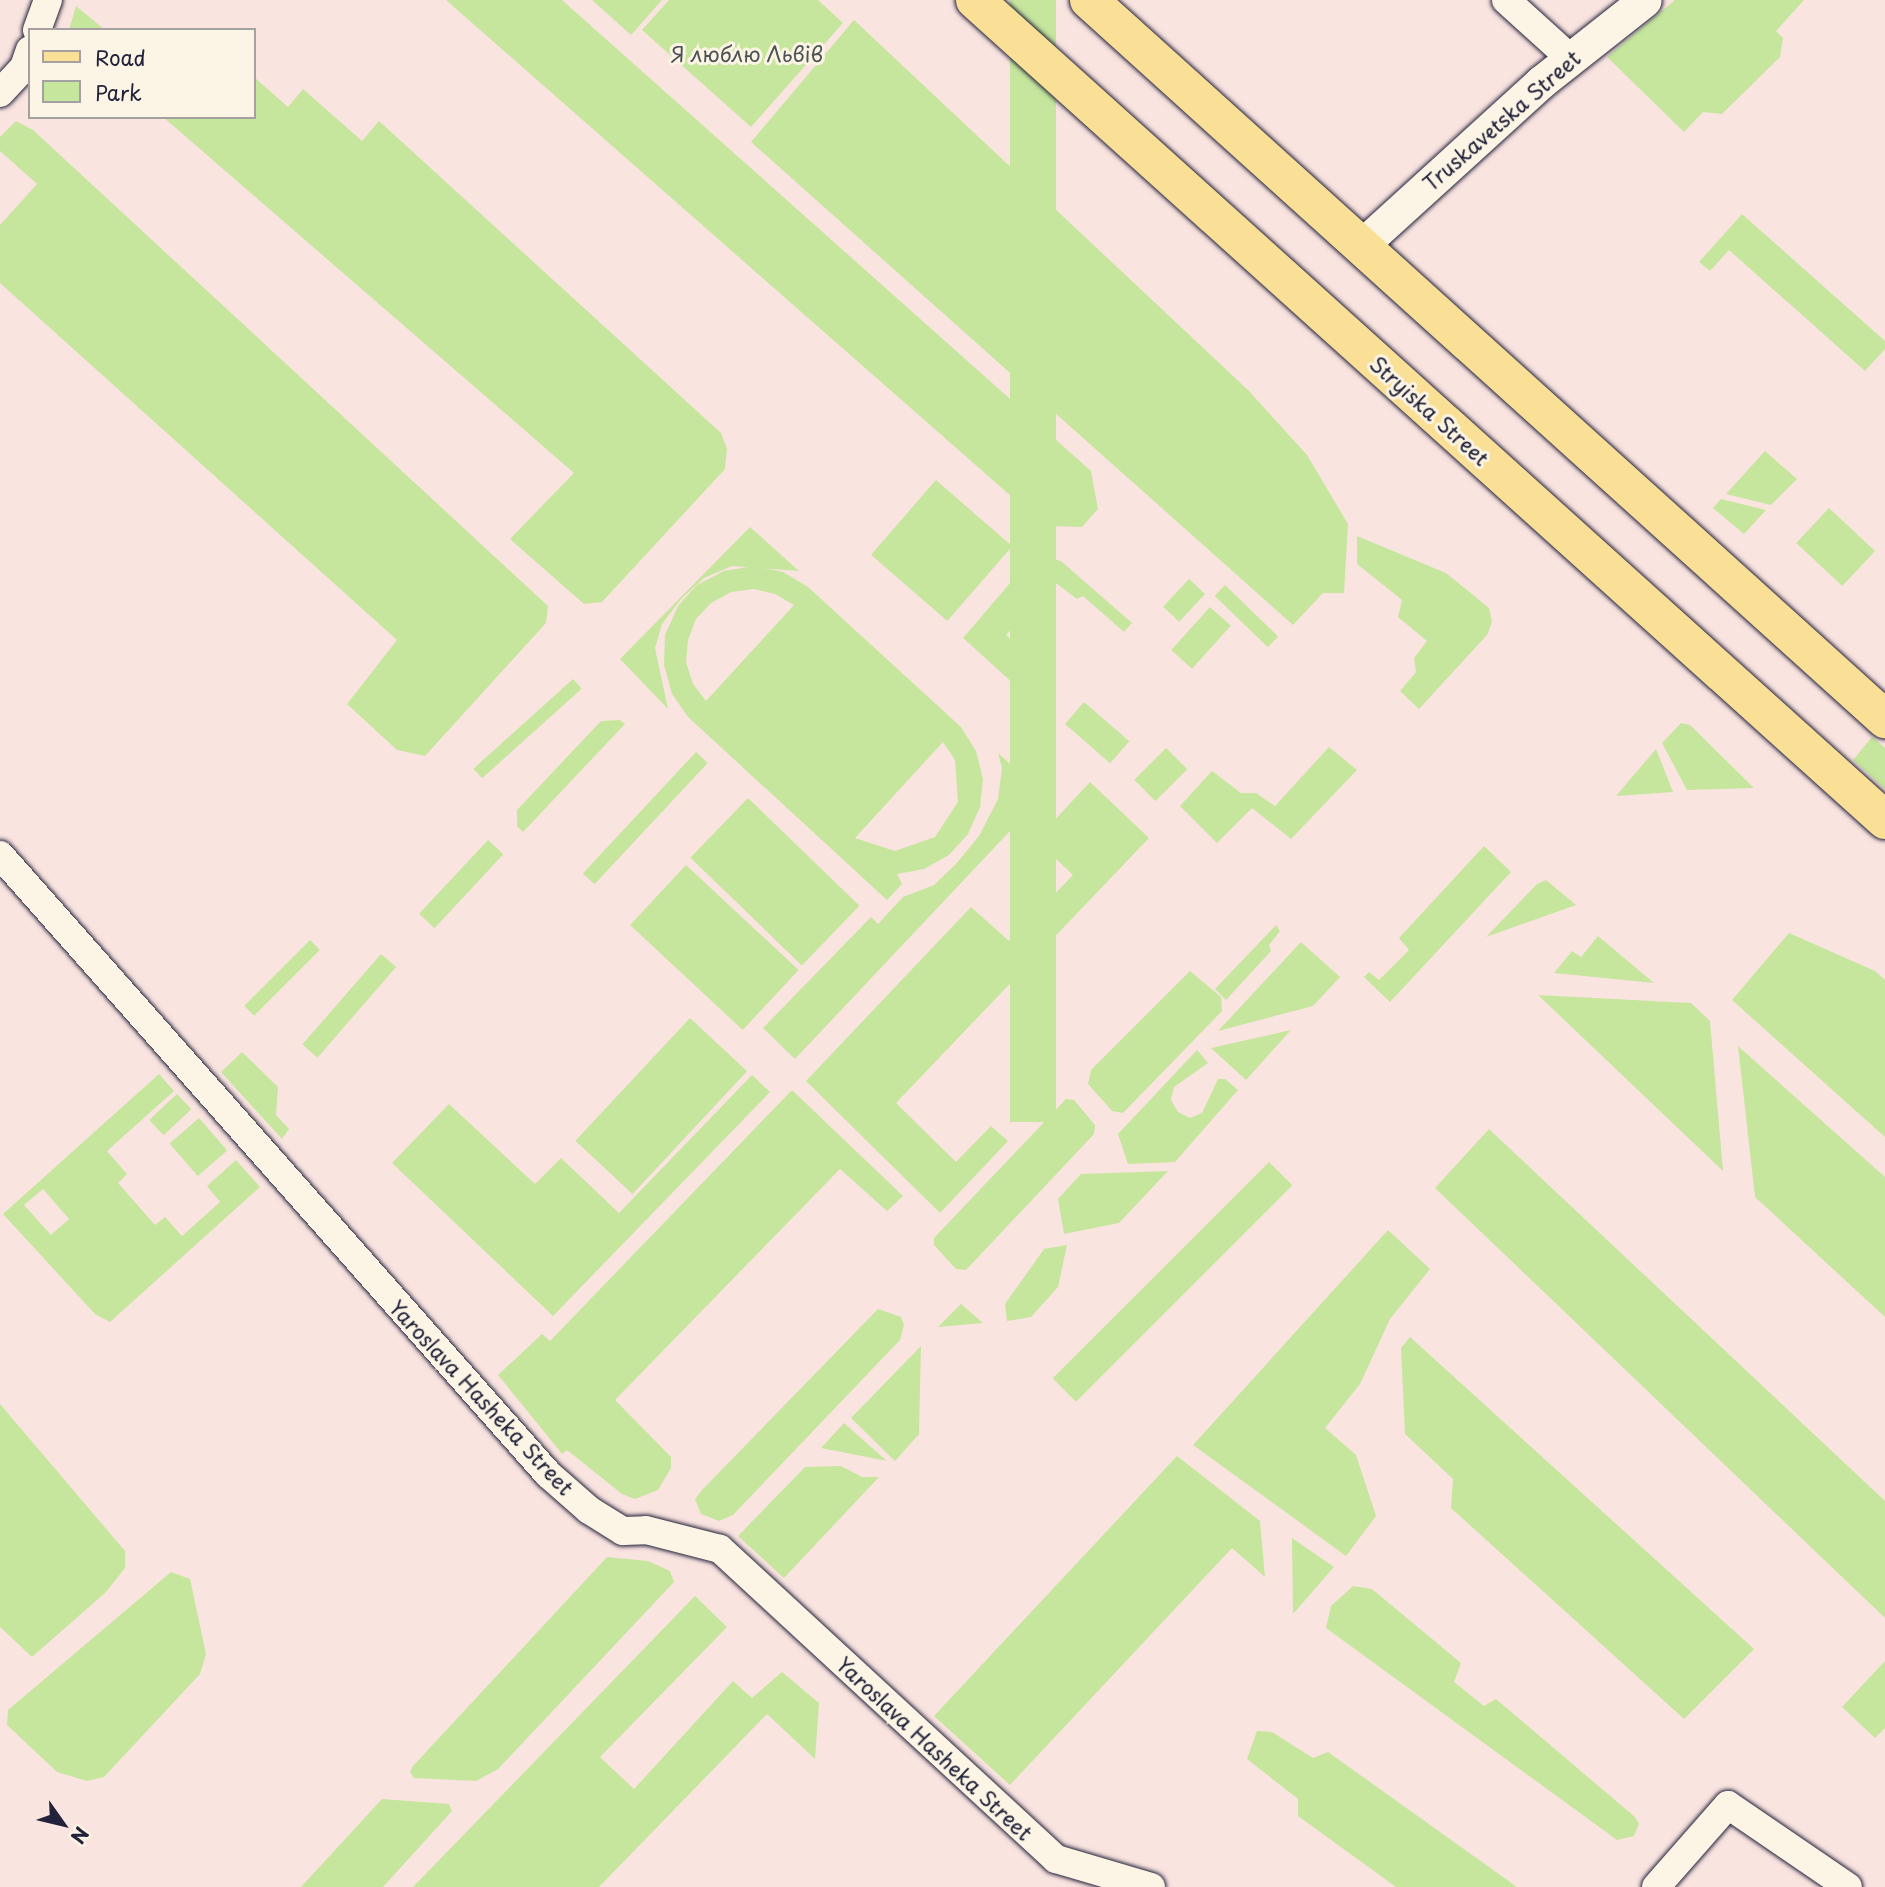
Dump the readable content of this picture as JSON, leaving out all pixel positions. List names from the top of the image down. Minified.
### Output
{"streets":{"main road":["Stryiska Street"],"street":["Truskavetska Street","Yaroslava Hasheka Street"]},"parks":["Я люблю Львів"],"legend":["Road","Park"],"north":"bottom right"}
